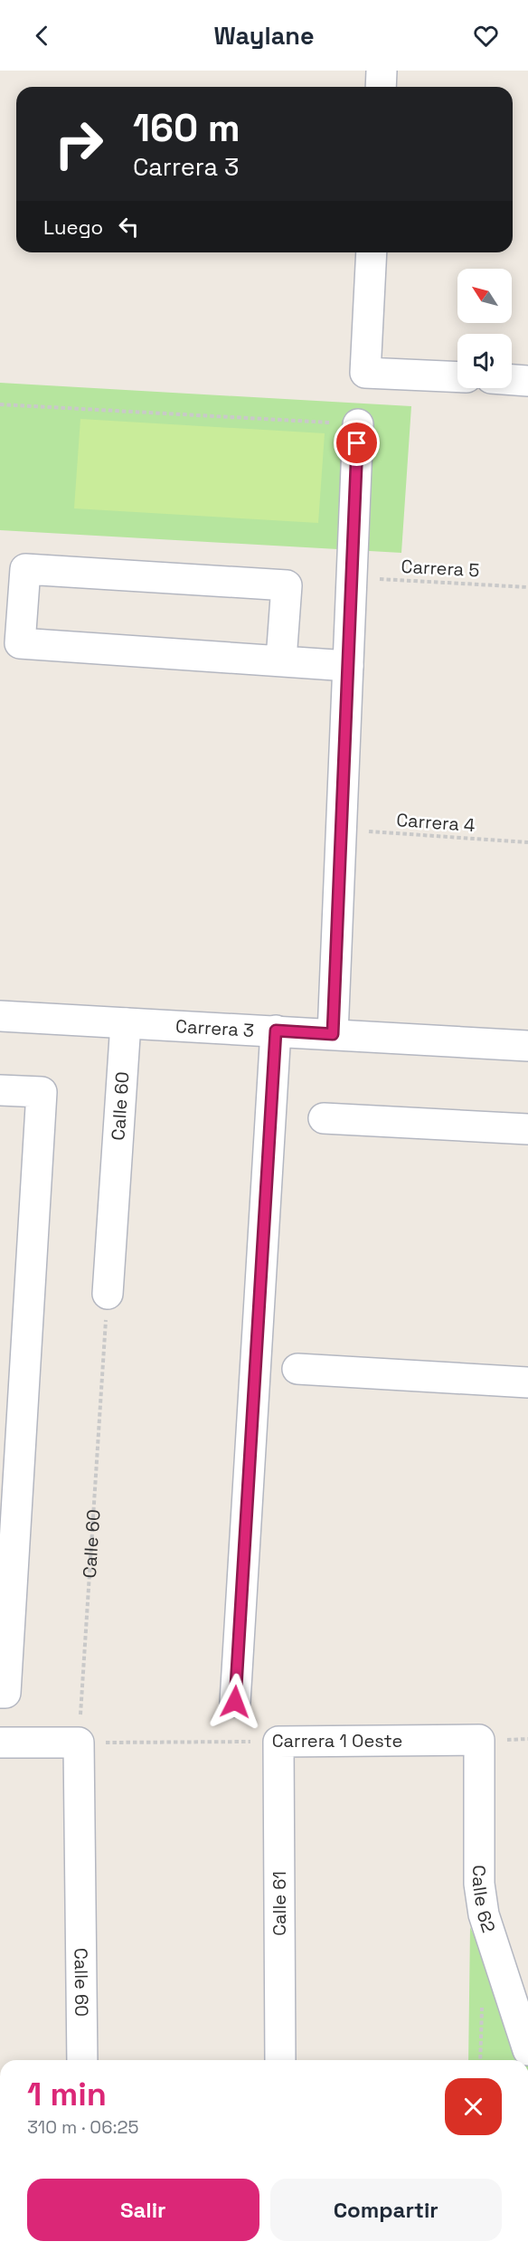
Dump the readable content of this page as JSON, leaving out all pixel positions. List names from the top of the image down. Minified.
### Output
{"streets":{"street":["Carrera 3","Calle 60","Carrera 1 Oeste","Calle 62","Calle 61"],"path":["Carrera 5","Carrera 4"]},"crossings":[["Carrera 3","Calle 60"],["Calle 60","Carrera 1 Oeste"],["Carrera 1 Oeste","Calle 62"],["Carrera 1 Oeste","Calle 61"]],"north":"top left","page":{"header":"Waylane","turn":["160 m","Carrera 3"],"then":"Luego","heading":["1 min","310 m · 06:25"],"buttons":["Salir","Compartir"]}}
